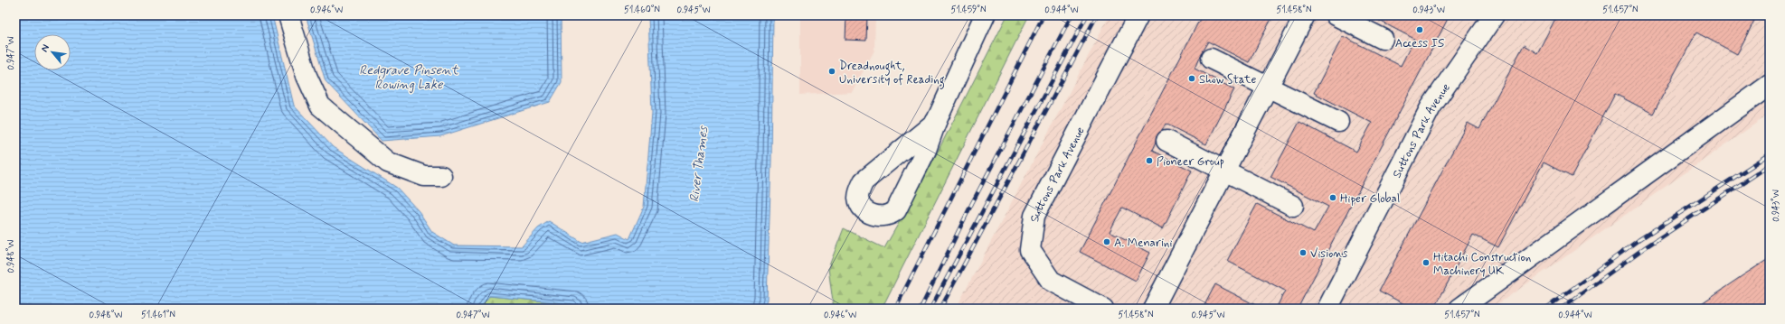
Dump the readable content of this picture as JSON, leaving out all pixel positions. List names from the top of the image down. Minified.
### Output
{"streets":{"street":["Suttons Park Avenue"]},"water":["Redgrave Pinsent Rowing Lake","River Thames"],"places":["Access IS","Dreadnought, University of Reading","Show State","Pioneer Group","Hiper Global","A. Menarini","Visions","Hitachi Construction Machinery UK"],"north":"top left","coordinates":["0.946°W","51.460°N","0.945°W","51.459°N","0.944°W","51.458°N","0.943°W","51.457°N","0.947°W","0.948°W","51.461°N"]}
